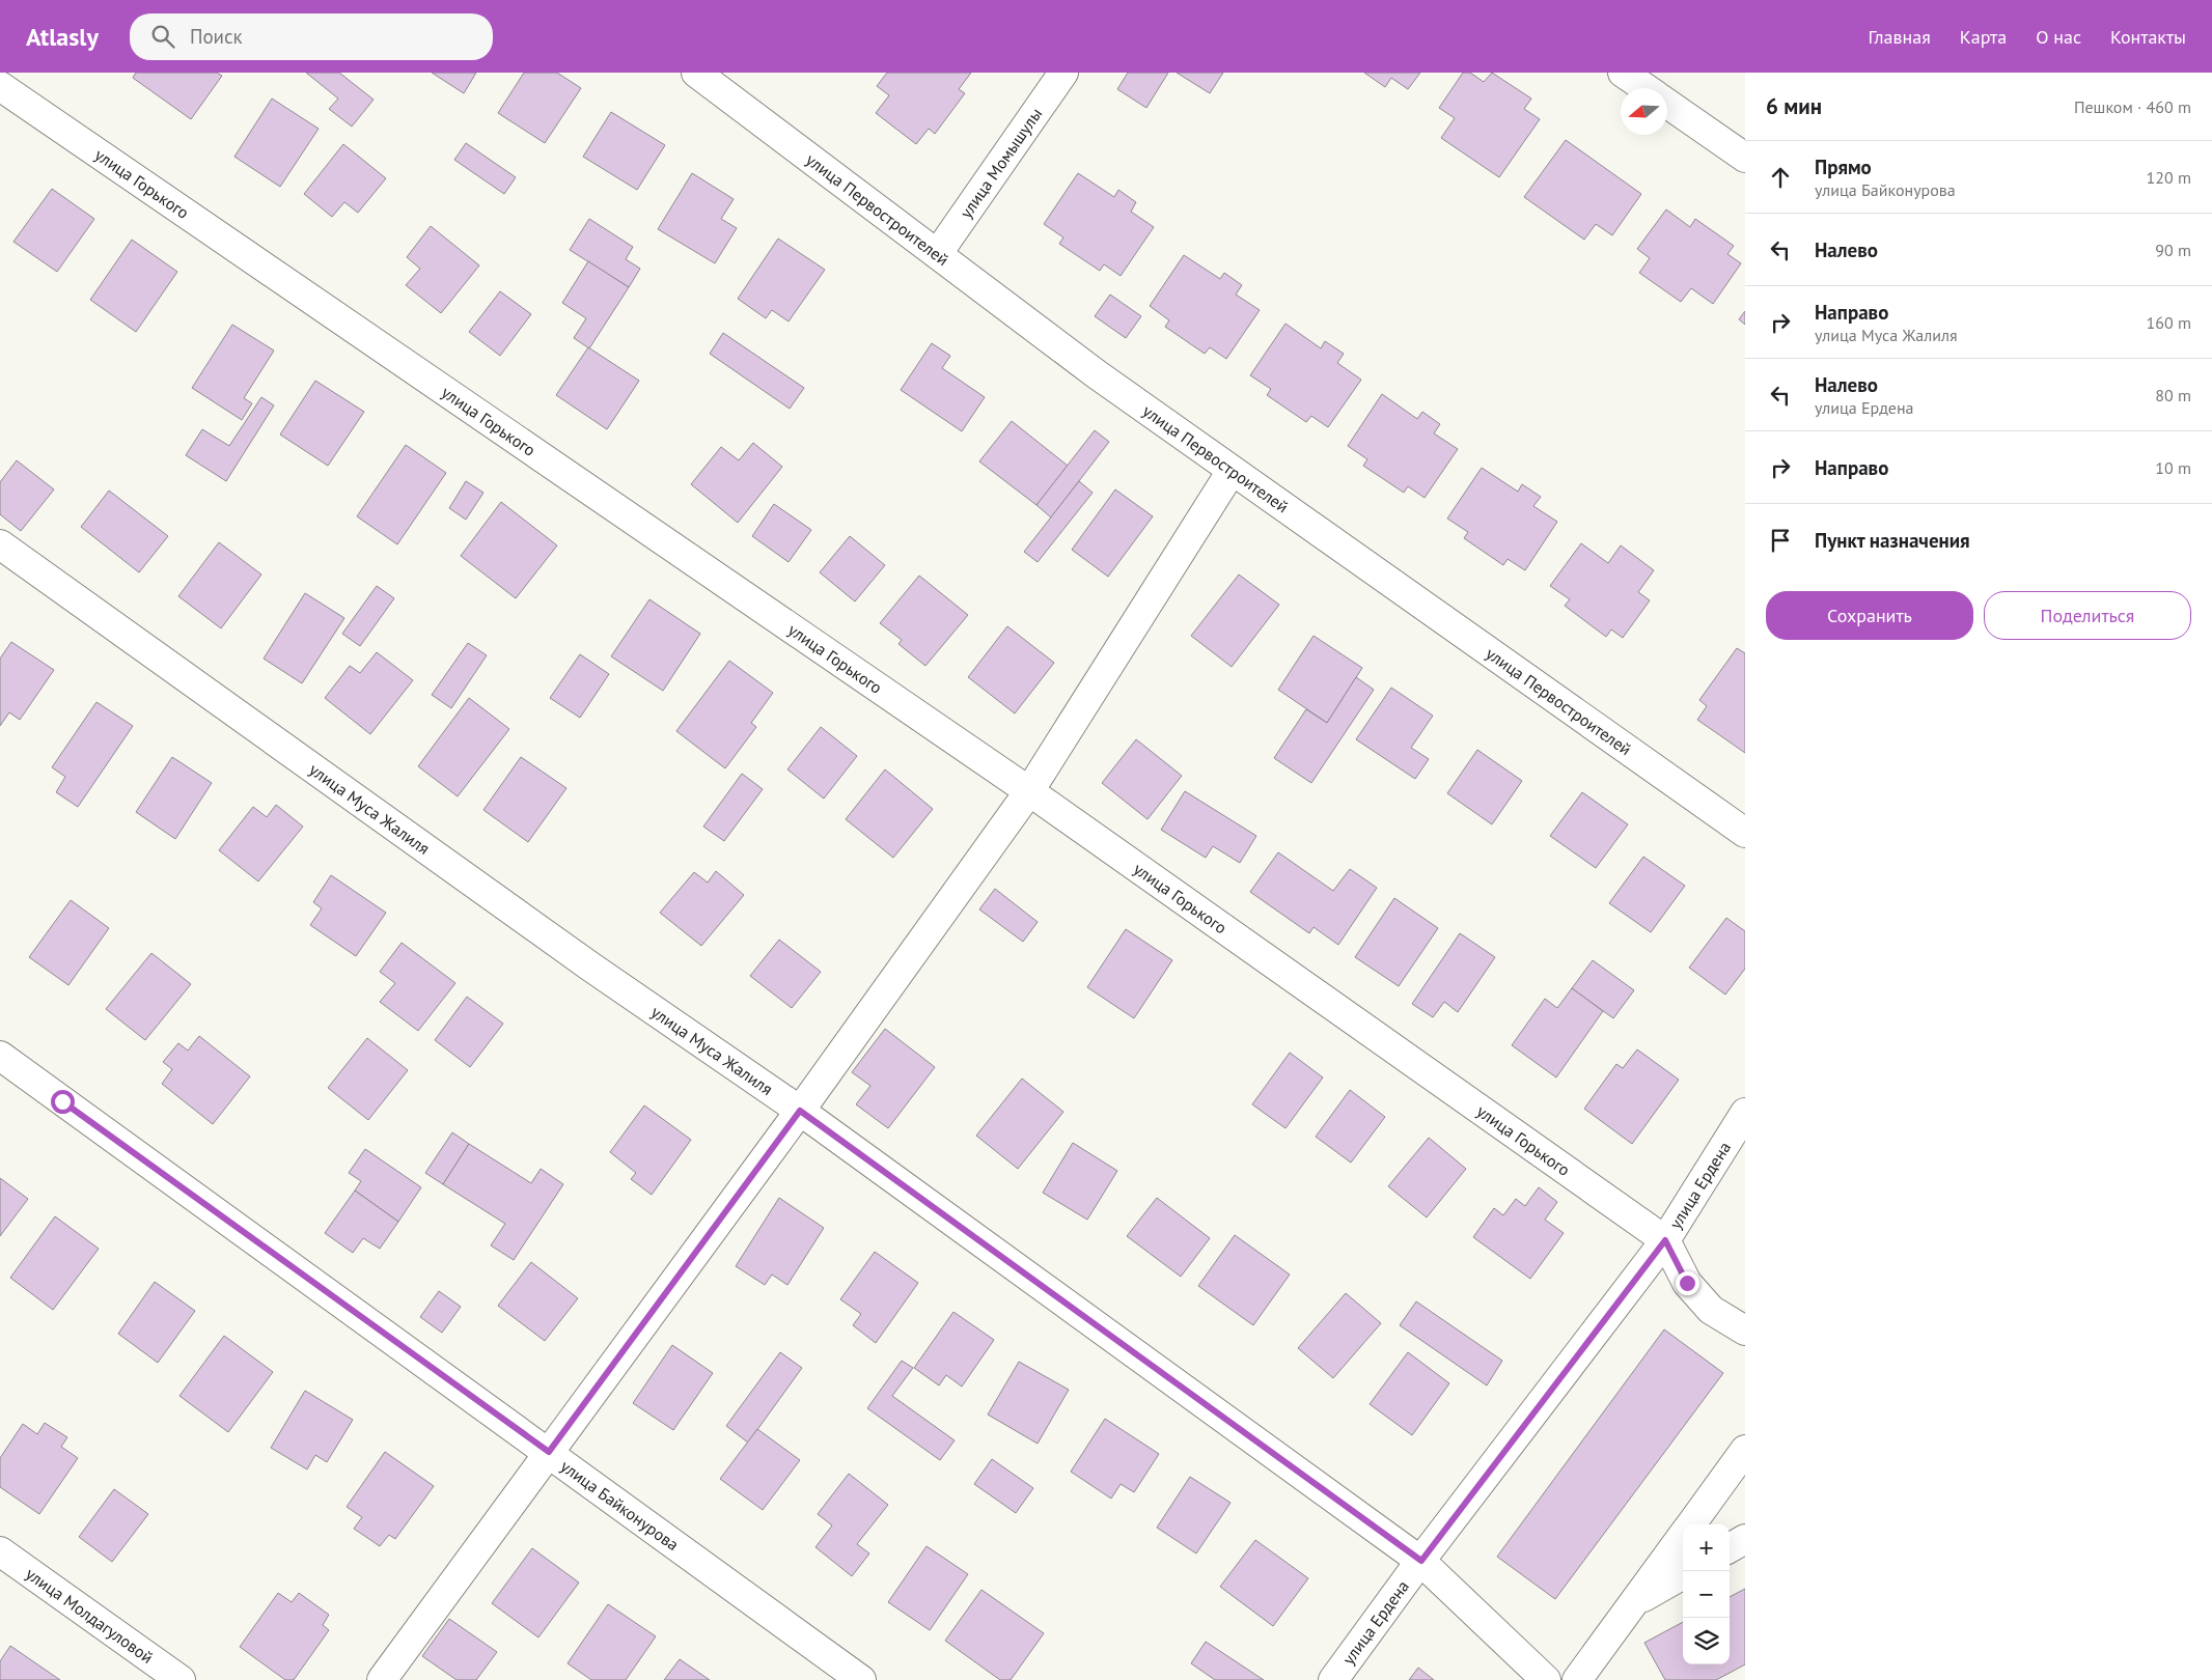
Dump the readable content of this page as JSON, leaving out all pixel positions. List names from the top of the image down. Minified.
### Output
{"streets":{"street":["улица Момышулы","улица Горького","улица Первостроителей","улица Муса Жалиля","улица Ердена","улица Байконурова","улица Молдагуловой"]},"crossings":[["улица Момышулы","улица Первостроителей"],["улица Горького","улица Ердена"],["улица Муса Жалиля","улица Ердена"]],"north":"left","page":{"header":"Atlasly","search":"Поиск","nav":["Главная","Карта","О нас","Контакты"],"heading":["6 мин","Пешком · 460 m"],"list":[["Прямо","улица Байконурова","120 m"],["Налево","90 m"],["Направо","улица Муса Жалиля","160 m"],["Налево","улица Ердена","80 m"],["Направо","10 m"],"Пункт назначения"],"buttons":["Сохранить","Поделиться"],"map_buttons":["+","−"]}}
